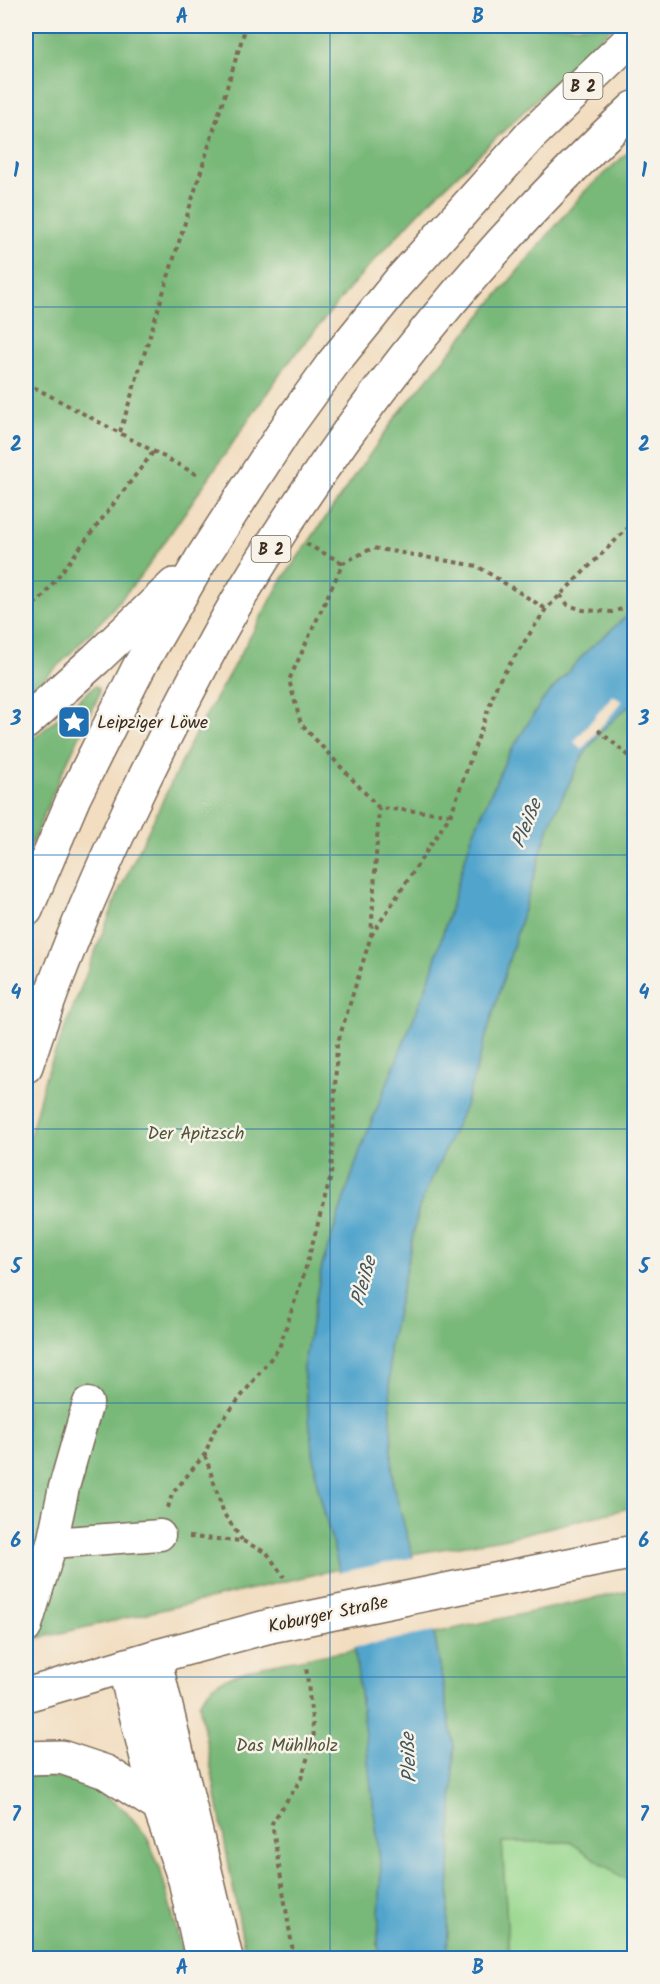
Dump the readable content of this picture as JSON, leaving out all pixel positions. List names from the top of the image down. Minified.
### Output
{"streets":{"main road":["B 2","Koburger Straße"]},"water":["Pleiße"],"parks":["Der Apitzsch","Das Mühlholz"],"places":{"place":["Leipziger Löwe"]},"grid":{"columns":["A","B"],"rows":["1","2","3","4","5","6","7"]}}
